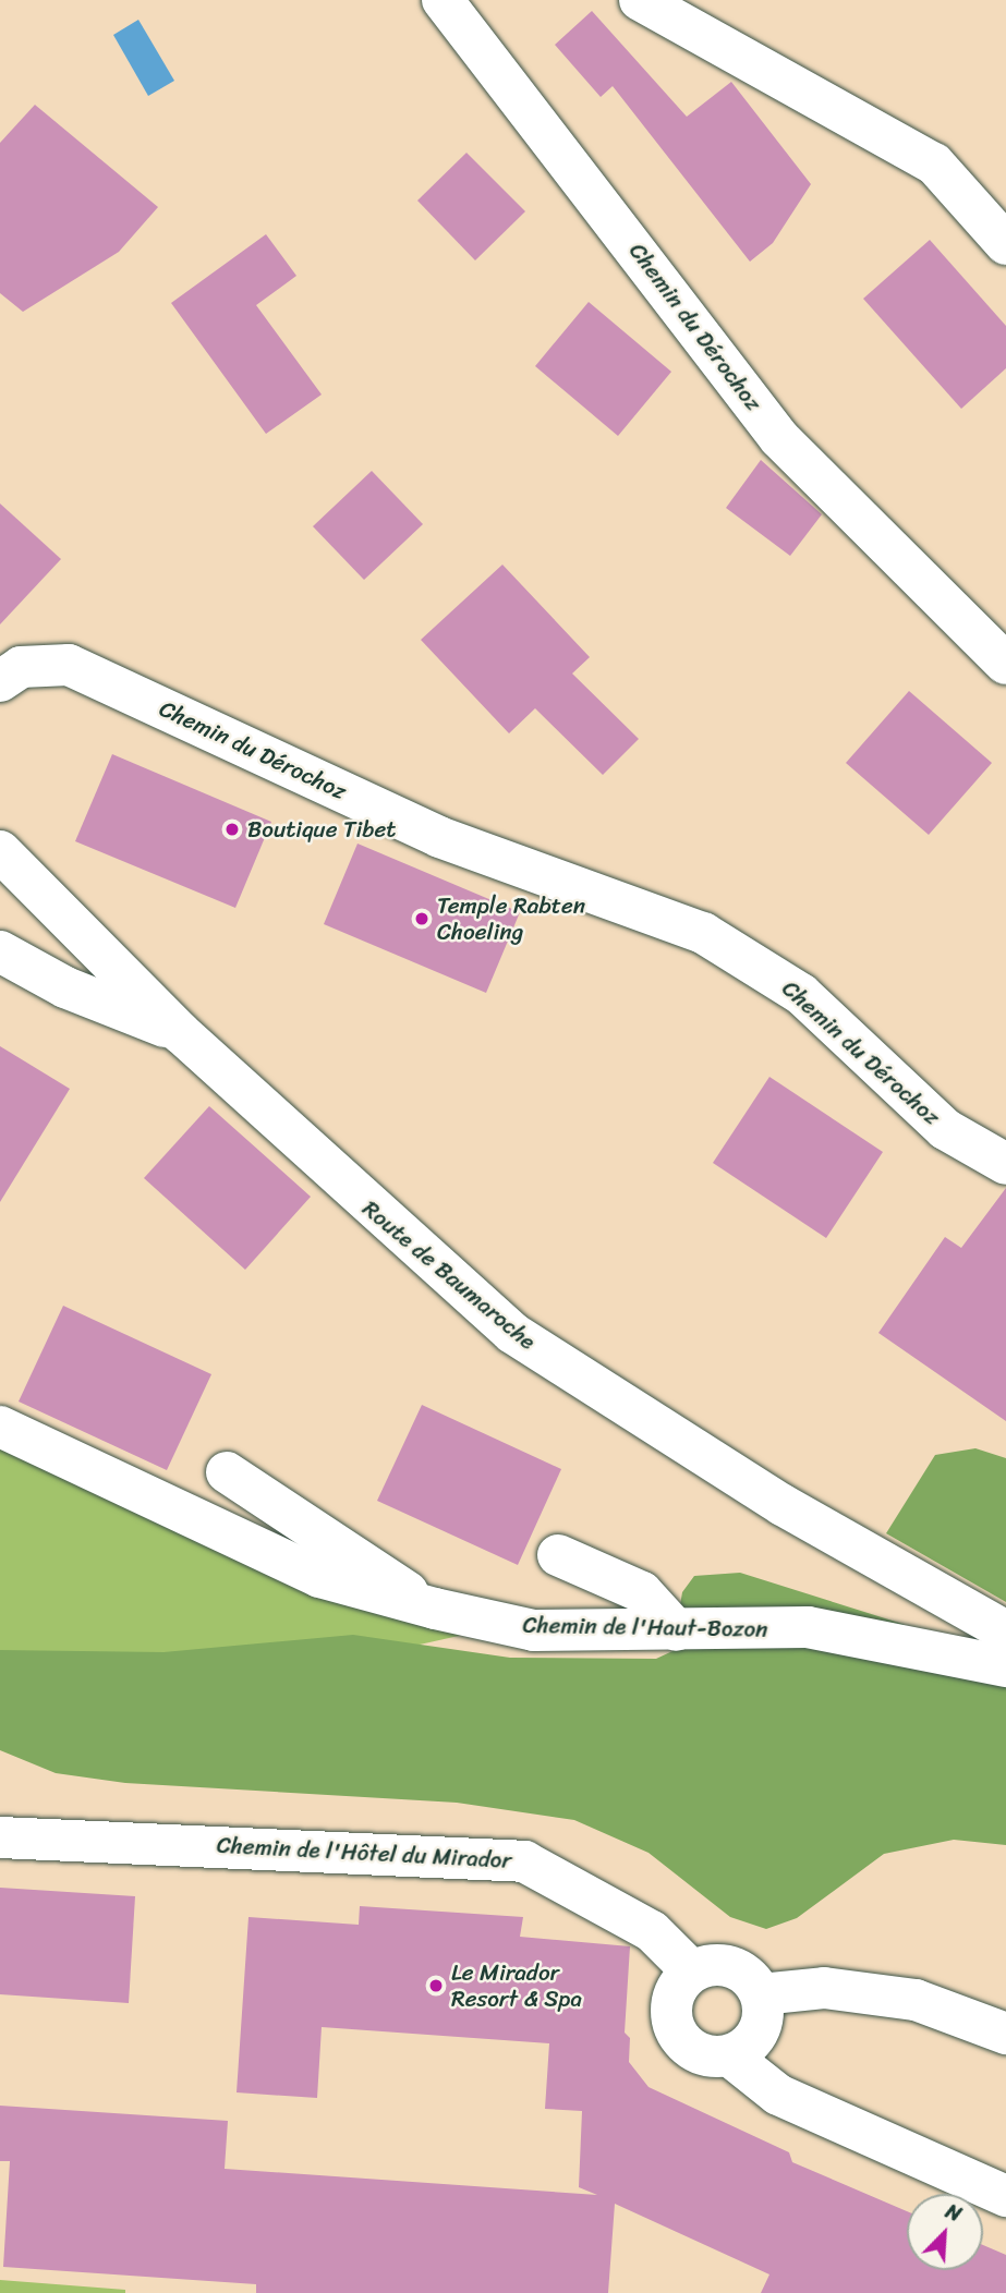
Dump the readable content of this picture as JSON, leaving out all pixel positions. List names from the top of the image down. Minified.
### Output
{"streets":{"street":["Chemin du Dérochoz","Route de Baumaroche","Chemin de l'Haut-Bozon","Chemin de l'Hôtel du Mirador"]},"places":["Boutique Tibet","Temple Rabten Choeling","Le Mirador Resort & Spa"],"north":"top right"}
